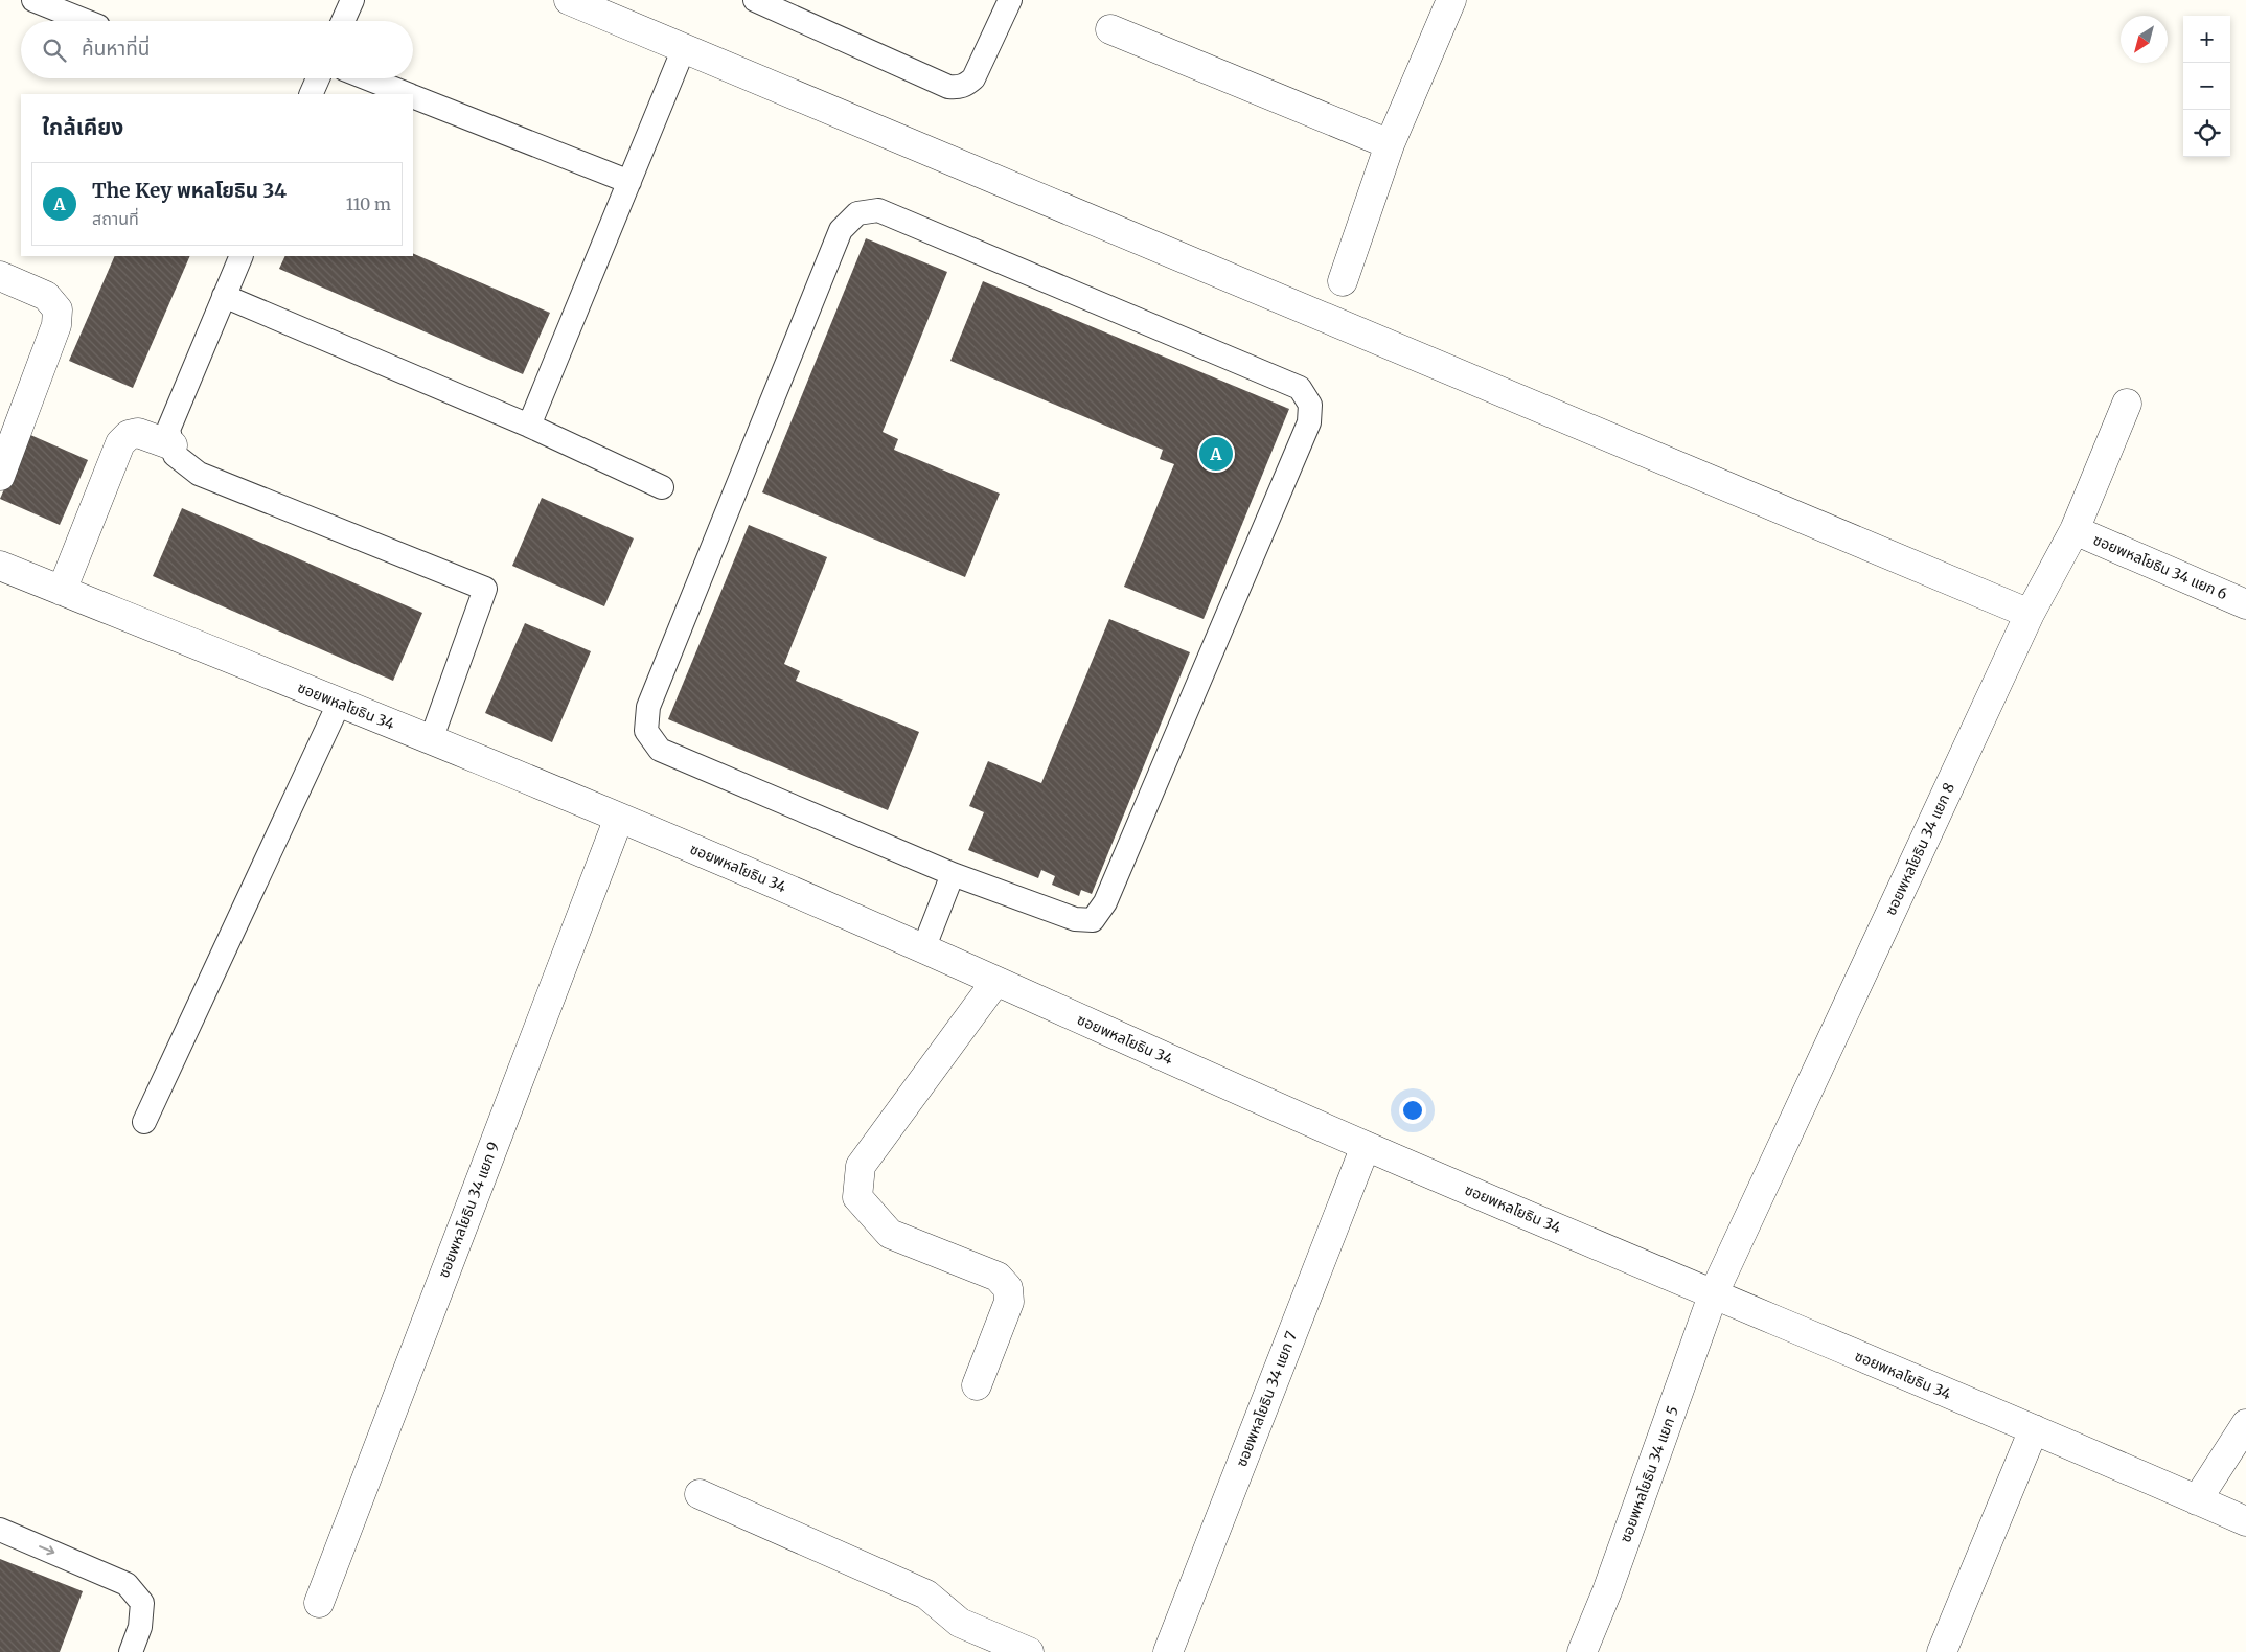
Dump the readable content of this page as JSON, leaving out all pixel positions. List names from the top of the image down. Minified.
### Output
{"streets":{"street":["ซอยพหลโยธิน 34 แยก 6","ซอยพหลโยธิน 34","ซอยพหลโยธิน 34 แยก 8","ซอยพหลโยธิน 34 แยก 9","ซอยพหลโยธิน 34 แยก 7","ซอยพหลโยธิน 34 แยก 5"]},"crossings":[["ซอยพหลโยธิน 34 แยก 6","ซอยพหลโยธิน 34 แยก 8"],["ซอยพหลโยธิน 34","ซอยพหลโยธิน 34 แยก 8"],["ซอยพหลโยธิน 34","ซอยพหลโยธิน 34 แยก 9"],["ซอยพหลโยธิน 34","ซอยพหลโยธิน 34 แยก 7"],["ซอยพหลโยธิน 34","ซอยพหลโยธิน 34 แยก 5"],["ซอยพหลโยธิน 34 แยก 8","ซอยพหลโยธิน 34 แยก 5"]],"north":"bottom left","page":{"map_buttons":["+","−"],"search":"ค้นหาที่นี่","heading":"ใกล้เคียง","list":[{"mark":"A","name":"The Key พหลโยธิน 34","note":"สถานที่","value":"110 m"}],"pins":"A"}}
